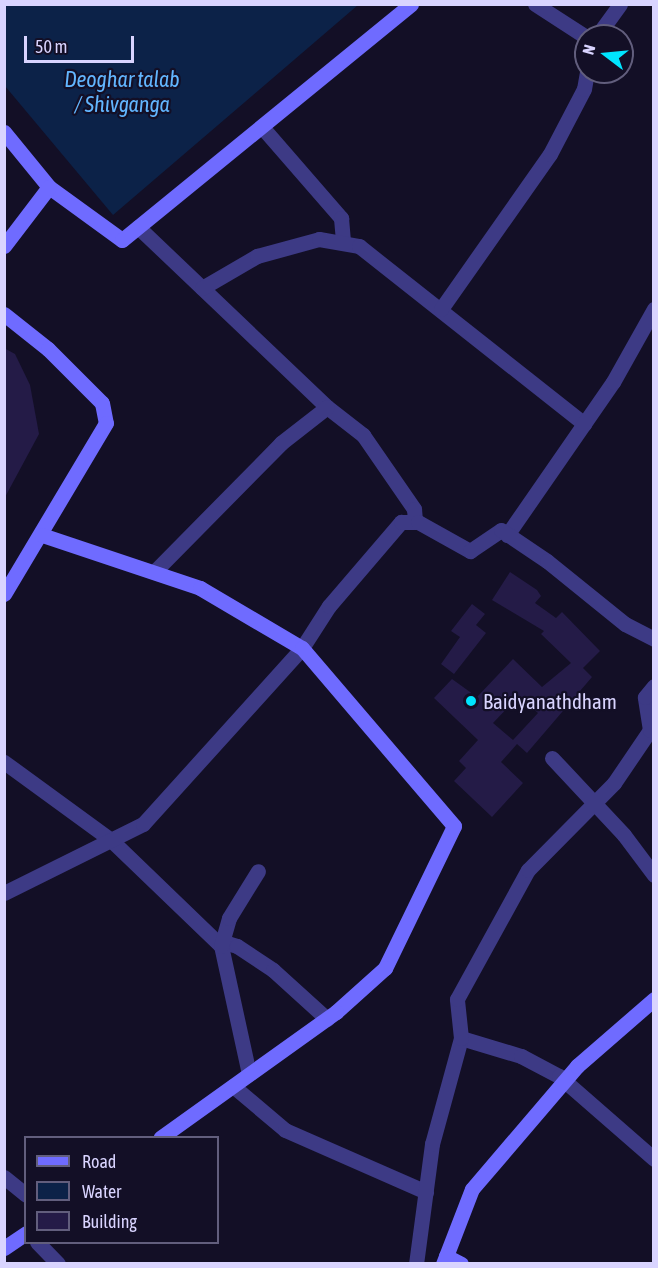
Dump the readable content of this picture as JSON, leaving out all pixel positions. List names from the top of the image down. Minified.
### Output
{"water":["Deoghar talab / Shivganga"],"places":["Baidyanathdham"],"legend":["Road","Water","Building"],"scale_bar":"50 m","north":"left"}
